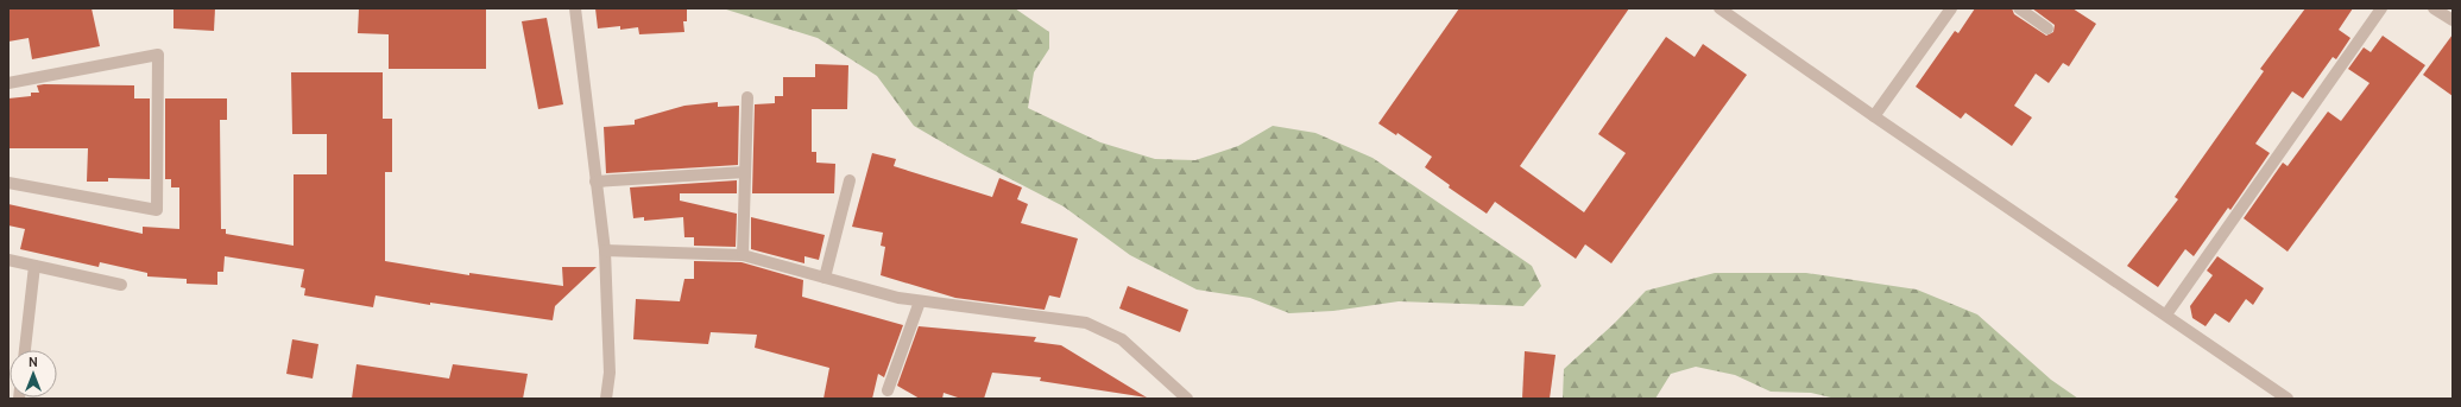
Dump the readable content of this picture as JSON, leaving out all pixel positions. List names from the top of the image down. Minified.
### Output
{"north":"top"}
